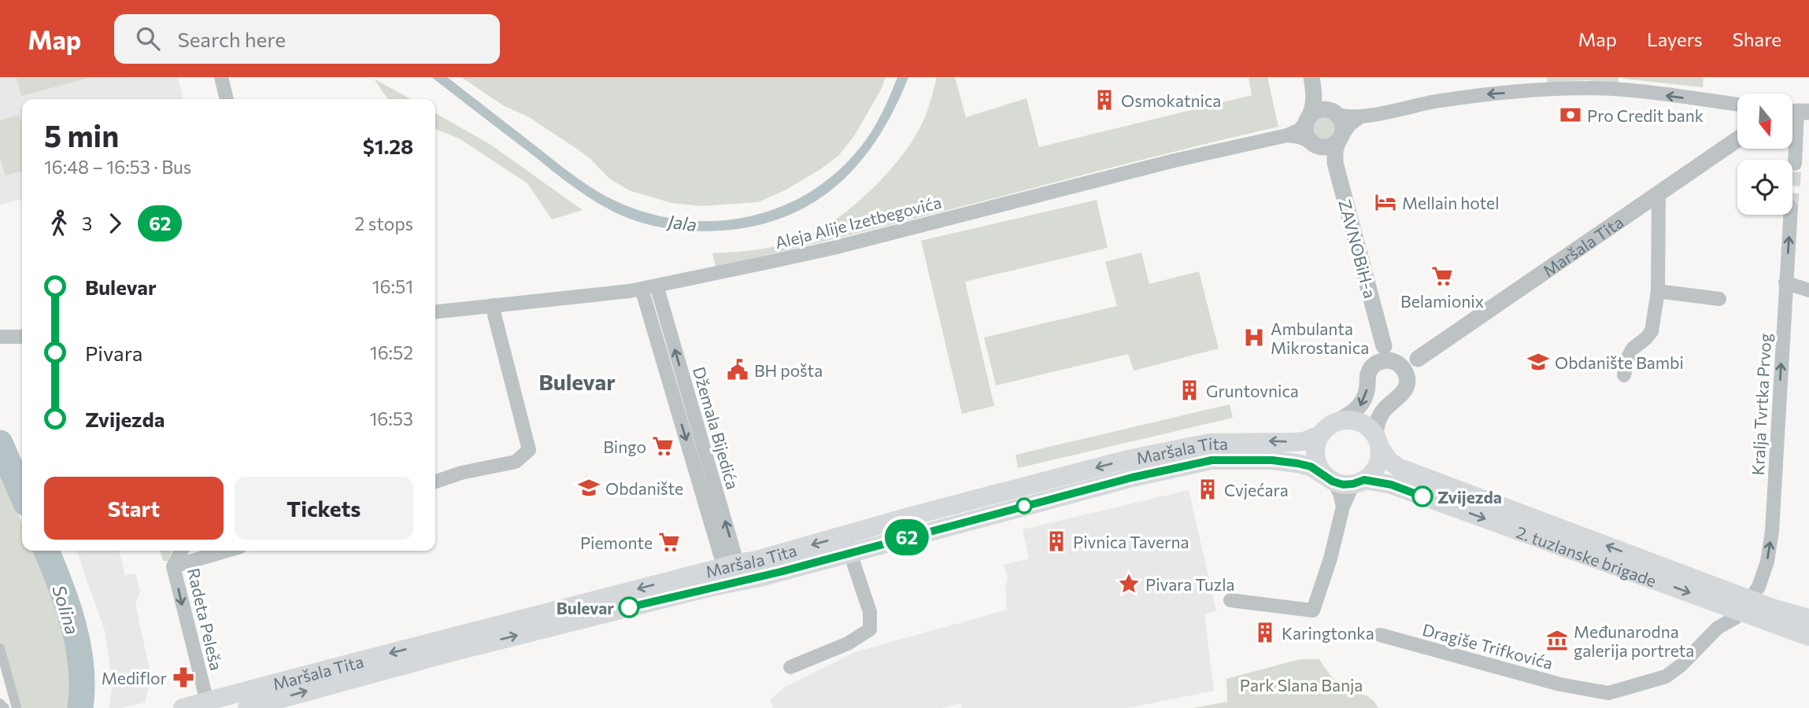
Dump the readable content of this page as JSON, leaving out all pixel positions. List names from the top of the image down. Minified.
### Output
{"streets":{"main road":["Maršala Tita","2. tuzlanske brigade"],"street":["Aleja Alije Izetbegovića","ZAVNOBiH-a","Kralja Tvrtka Prvog","Džemala Bijedića","Radeta Peleša","Dragiše Trifkovića"]},"crossings":[["Aleja Alije Izetbegovića","Džemala Bijedića"],["Maršala Tita","Džemala Bijedića"],["Maršala Tita","2. tuzlanske brigade"],["Maršala Tita","Radeta Peleša"],["Kralja Tvrtka Prvog","2. tuzlanske brigade"],["Kralja Tvrtka Prvog","Dragiše Trifkovića"],["2. tuzlanske brigade","Dragiše Trifkovića"]],"one_way":["Kralja Tvrtka Prvog","Radeta Peleša"],"districts":["Bulevar"],"water":["Jala","Solina"],"parks":["Park Slana Banja"],"places":{"building":["Osmokatnica","Gruntovnica","Cvjećara","Pivnica Taverna","Karingtonka"],"bank":["Pro Credit bank"],"hotel":["Mellain hotel"],"supermarket":["Belamionix","Bingo","Piemonte"],"hospital":["Ambulanta Mikrostanica"],"school or university":["Obdanište Bambi","Obdanište"],"public building":["BH pošta"],"other":["Zvijezda","Bulevar"],"place":["Pivara Tuzla"],"museum":["Međunarodna galerija portreta"],"pharmacy":["Mediflor"]},"lines":["bus line 62"],"north":"bottom","page":{"header":"Map","search":"Search here","nav":["Map","Layers","Share"],"on_map":"62","heading":["5 min","16:48 – 16:53 · Bus","$1.28"],"legs":["3","62","2 stops"],"list":[{"name":"Bulevar","value":"16:51"},{"name":"Pivara","value":"16:52"},{"name":"Zvijezda","value":"16:53"}],"buttons":["Start","Tickets"]}}
